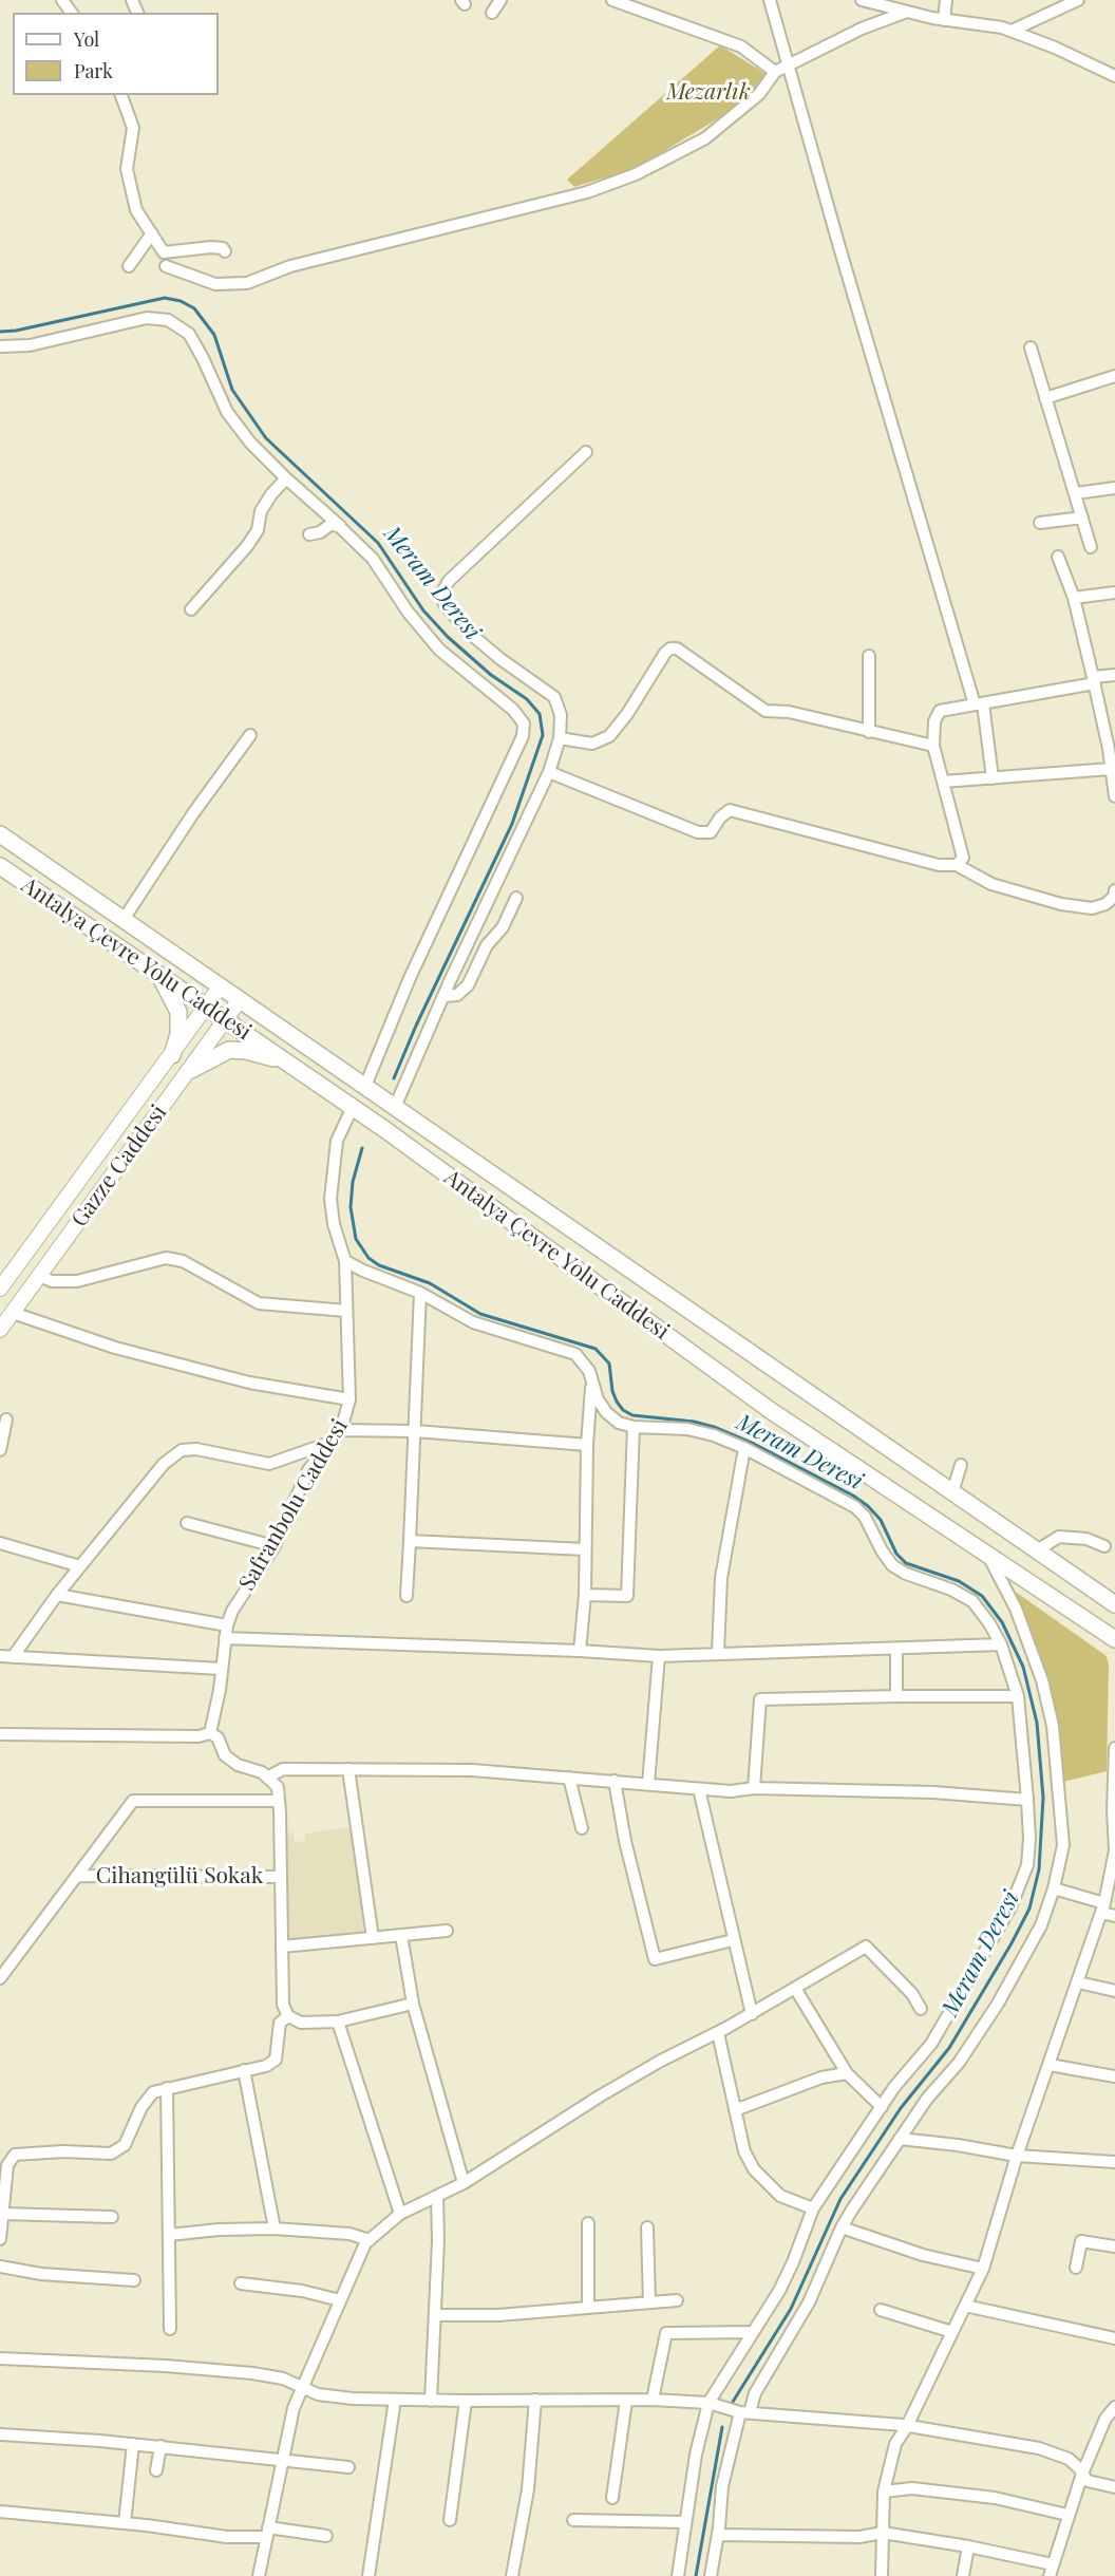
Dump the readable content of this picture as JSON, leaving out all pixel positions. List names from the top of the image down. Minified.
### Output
{"streets":{"highway":["Antalya Çevre Yolu Caddesi"],"main road":["Gazze Caddesi"],"street":["Safranbolu Caddesi","Cihangülü Sokak"]},"crossings":[["Antalya Çevre Yolu Caddesi","Gazze Caddesi"],["Antalya Çevre Yolu Caddesi","Safranbolu Caddesi"]],"water":["Meram Deresi"],"parks":["Mezarlık"],"legend":["Yol","Park"]}
